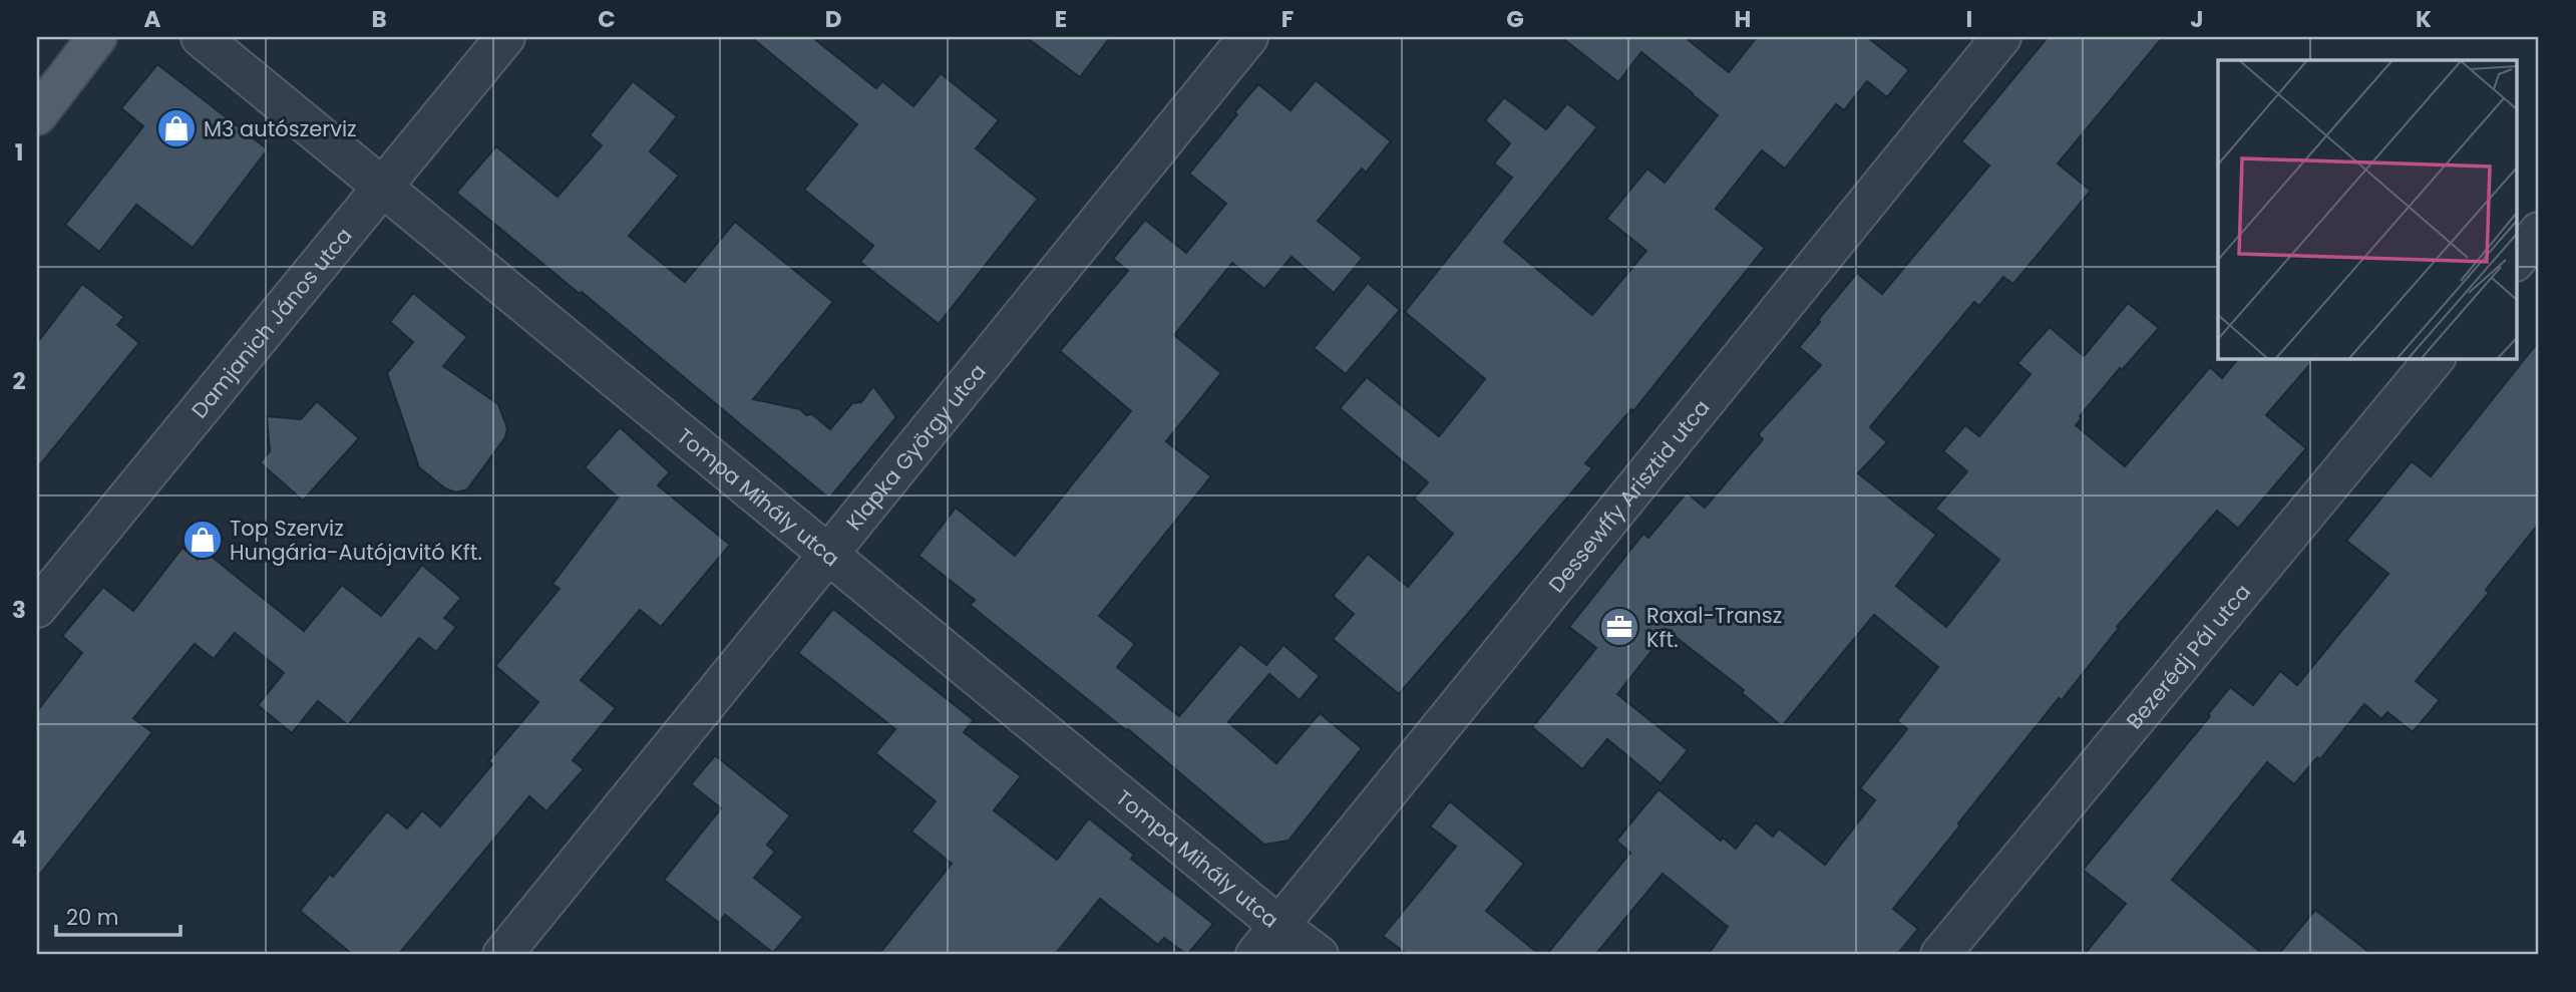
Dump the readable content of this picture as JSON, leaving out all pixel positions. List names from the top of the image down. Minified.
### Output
{"streets":{"street":["Damjanich János utca","Klapka György utca","Tompa Mihály utca","Dessewffy Arisztid utca","Bezerédj Pál utca"]},"crossings":[["Damjanich János utca","Tompa Mihály utca"],["Klapka György utca","Tompa Mihály utca"],["Tompa Mihály utca","Dessewffy Arisztid utca"]],"places":{"shop":["M3 autószerviz","Top Szerviz Hungária-Autójavitó Kft."],"office":["Raxal-Transz Kft."]},"scale_bar":"20 m","grid":{"columns":["A","B","C","D","E","F","G","H","I","J","K"],"rows":["1","2","3","4"]}}
